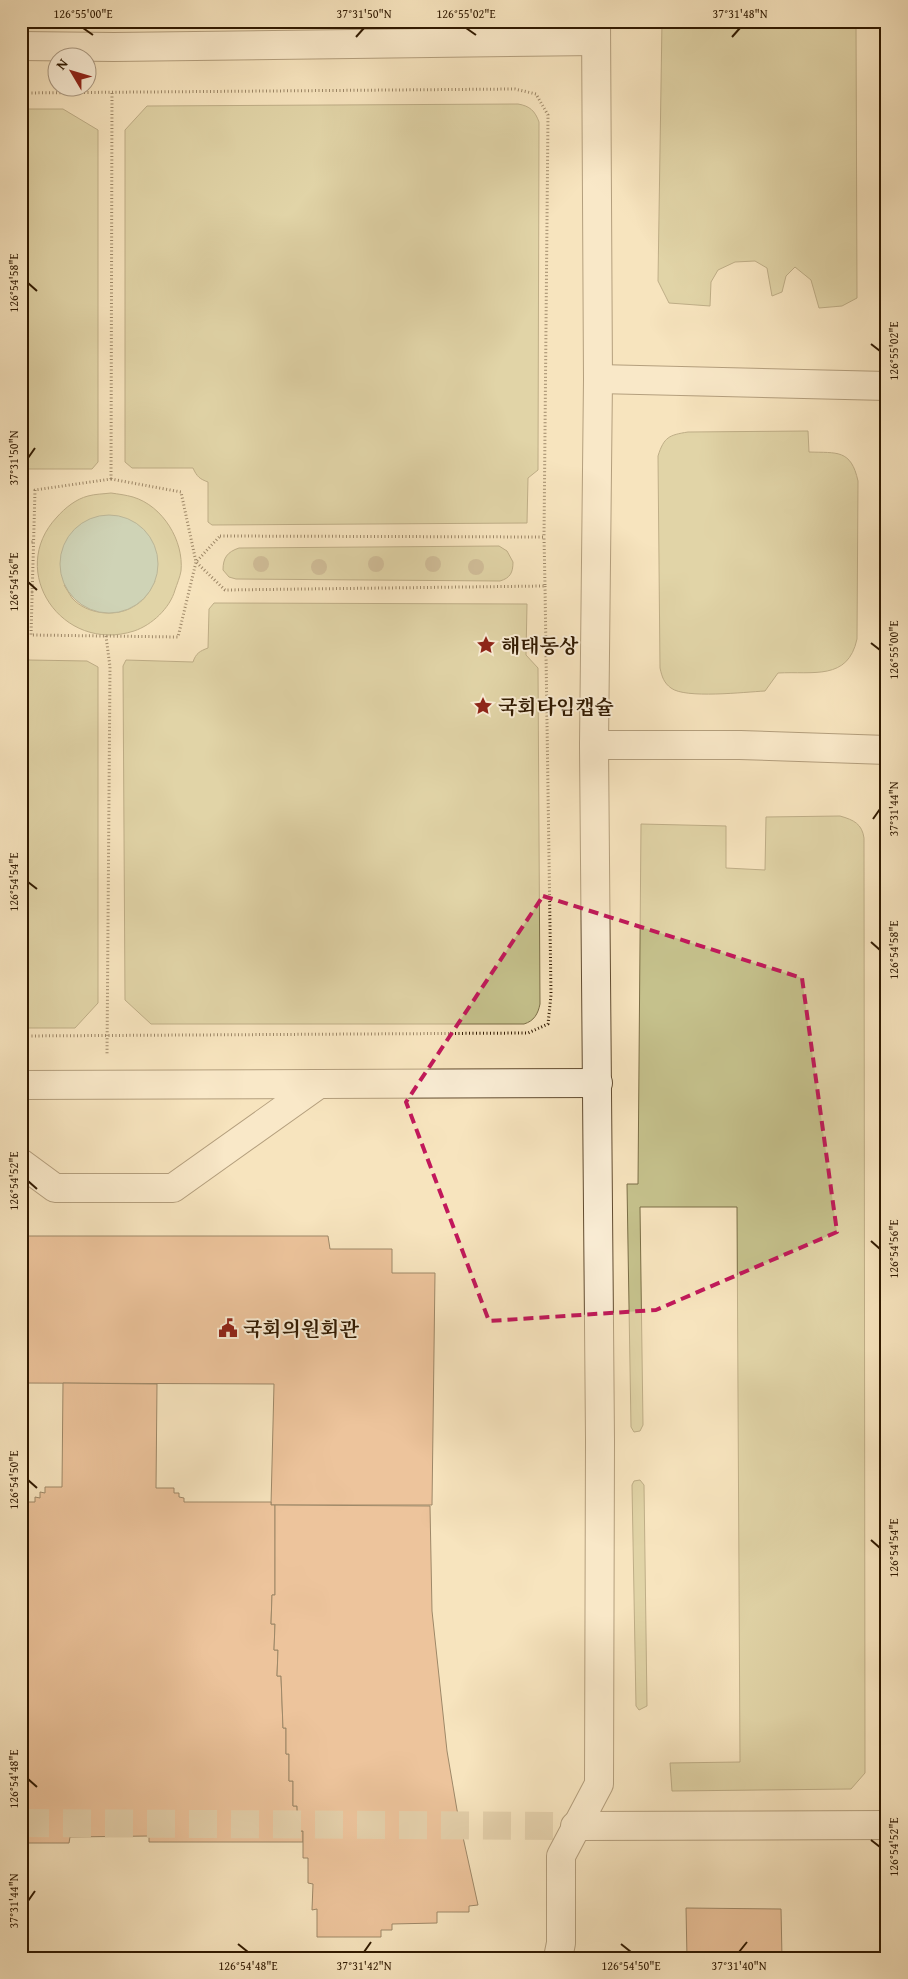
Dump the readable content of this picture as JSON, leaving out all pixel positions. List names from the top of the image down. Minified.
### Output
{"places":{"place":["해태동상","국회타임캡슐"],"public building":["국회의원회관"]},"north":"top left","coordinates":["126°55'00\"E","37°31'50\"N","126°55'02\"E","37°31'48\"N","126°54'58\"E","126°54'56\"E","37°31'44\"N","126°54'54\"E","126°54'52\"E","126°54'50\"E","126°54'48\"E","37°31'42\"N","37°31'40\"N"]}
